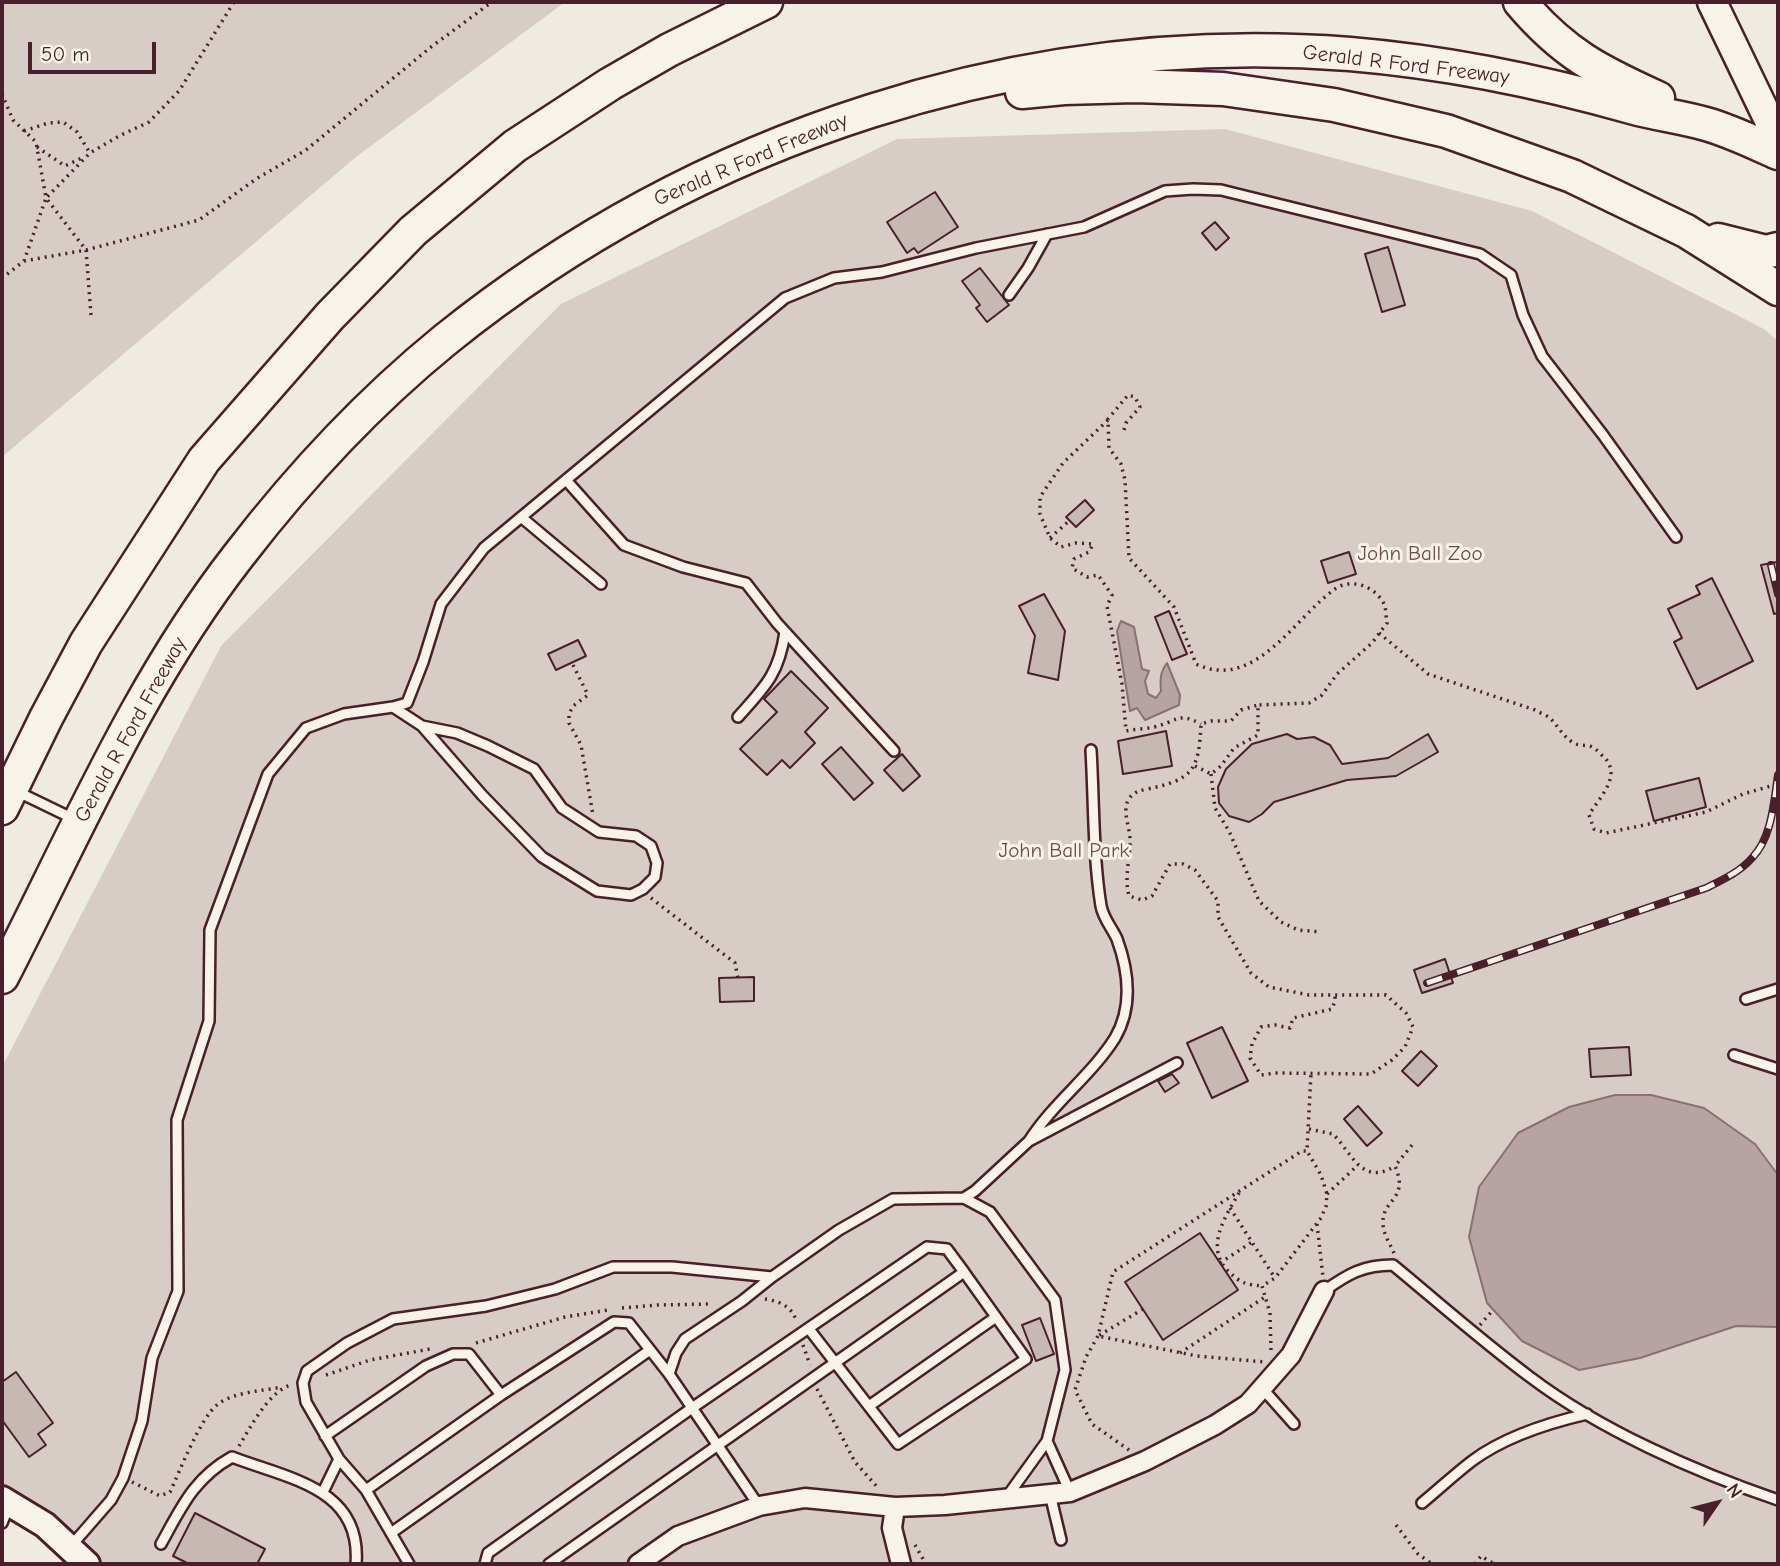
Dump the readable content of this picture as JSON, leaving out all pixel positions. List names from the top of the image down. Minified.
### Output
{"streets":{"highway":["Gerald R Ford Freeway"]},"parks":["John Ball Zoo","John Ball Park"],"scale_bar":"50 m","north":"top right"}
